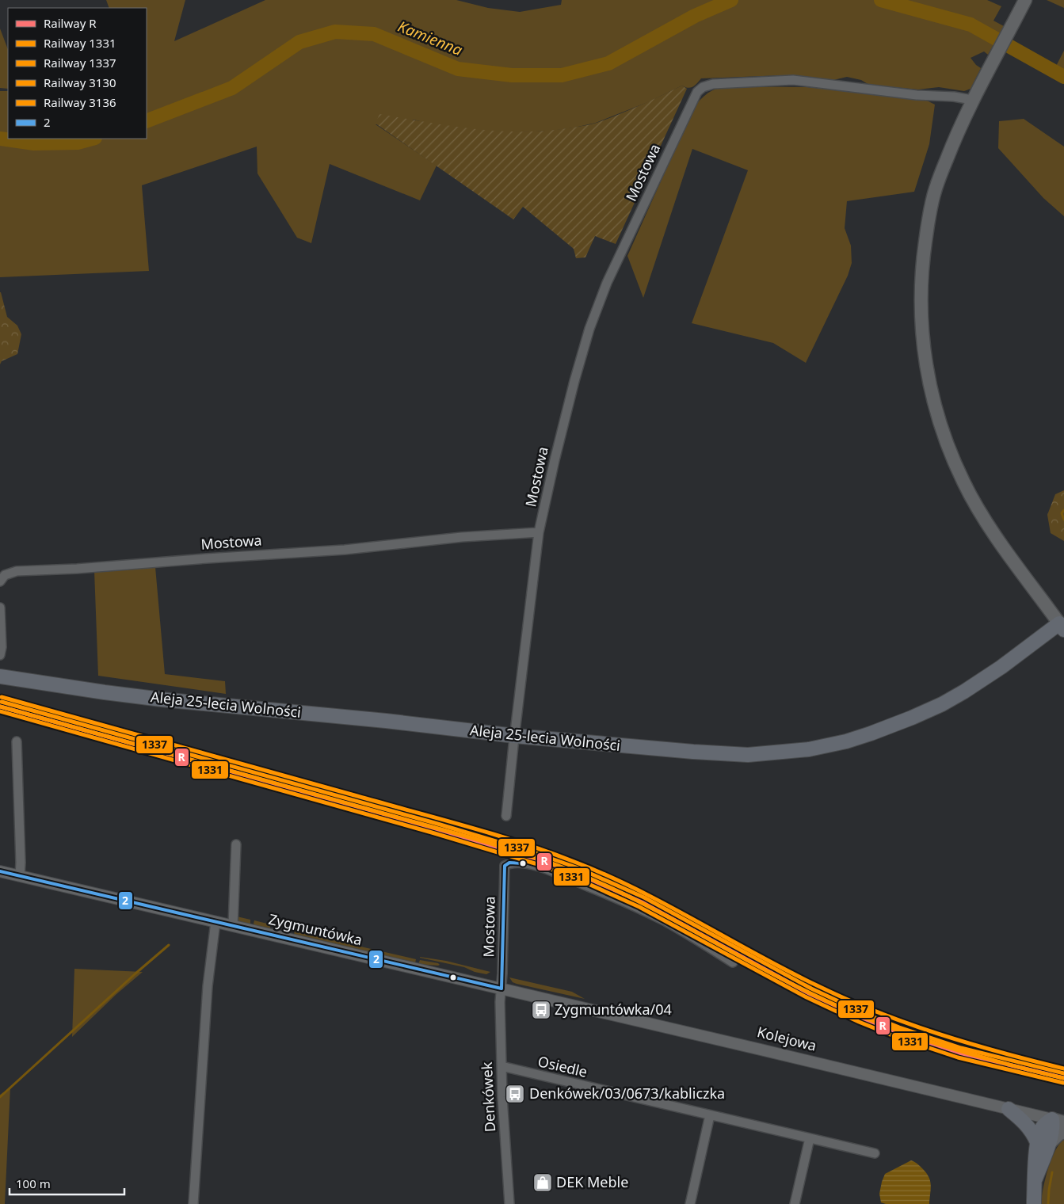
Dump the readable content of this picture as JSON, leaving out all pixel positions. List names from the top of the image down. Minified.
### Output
{"streets":{"main road":["Aleja 25-lecia Wolności"],"street":["Mostowa","Zygmuntówka","Kolejowa","Osiedle","Denkówek"]},"crossings":[["Mostowa","Aleja 25-lecia Wolności"],["Mostowa","Zygmuntówka"],["Mostowa","Kolejowa"],["Mostowa","Denkówek"],["Zygmuntówka","Kolejowa"],["Zygmuntówka","Denkówek"],["Kolejowa","Denkówek"],["Osiedle","Denkówek"]],"water":["Kamienna"],"places":{"bus stop":["Zygmuntówka/04","Denkówek/03/0673/kabliczka"],"shop":["DEK Meble"]},"lines":["rail line 3136","rail line 1337","rail line R","rail line 3130","rail line 1331","transit line 2"],"legend":["Railway R","Railway 1331","Railway 1337","Railway 3130","Railway 3136","2"],"scale_bar":"100 m"}
